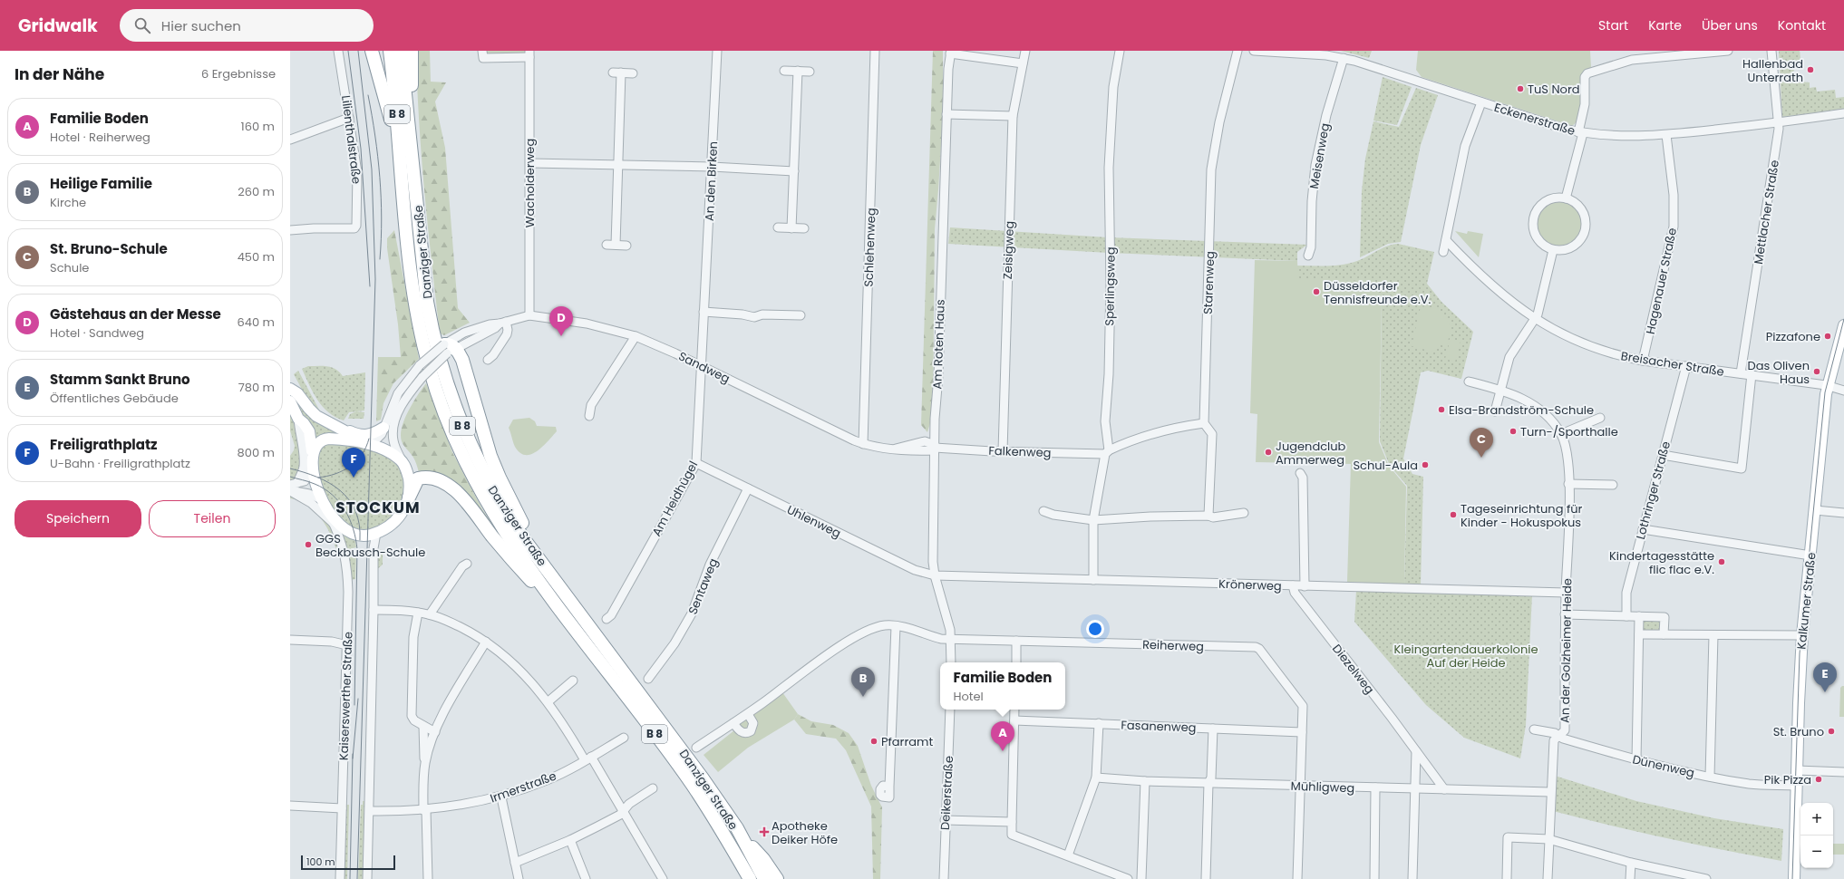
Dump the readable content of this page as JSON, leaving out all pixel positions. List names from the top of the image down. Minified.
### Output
{"streets":{"highway":["B 8","Danziger Straße"],"main road":["Kalkumer Straße"],"street":["Eckenerstraße","Lilienthalstraße","Meisenweg","An den Birken","Wacholderweg","Mettlacher Straße","Schlehenweg","Zeisigweg","Hagenauer Straße","Starenweg","Sperlingsweg","Am Roten Haus","Breisacher Straße","Sandweg","Falkenweg","Lothringer Straße","Am Heidhügel","Uhlenweg","Krönerweg","Sentaweg","Reiherweg","An der Golzheimer Heide","Diezelweg","Kaiserswerther Straße","Fasanenweg","Dünenweg","Irmerstraße","Mühligweg","Deikerstraße"]},"crossings":[["Eckenerstraße","Meisenweg"],["Eckenerstraße","Mettlacher Straße"],["Eckenerstraße","Hagenauer Straße"],["An den Birken","Sandweg"],["An den Birken","Am Heidhügel"],["Wacholderweg","Sandweg"],["Mettlacher Straße","Breisacher Straße"],["Schlehenweg","Sandweg"],["Zeisigweg","Am Roten Haus"],["Zeisigweg","Falkenweg"],["Hagenauer Straße","Breisacher Straße"],["Starenweg","Falkenweg"],["Sperlingsweg","Falkenweg"],["Sperlingsweg","Krönerweg"],["Am Roten Haus","Sandweg"],["Am Roten Haus","Falkenweg"],["Am Roten Haus","Uhlenweg"],["Am Roten Haus","Krönerweg"],["Breisacher Straße","Lothringer Straße"],["Breisacher Straße","Kalkumer Straße"],["Sandweg","Falkenweg"],["Sandweg","Am Heidhügel"],["Sandweg","Kaiserswerther Straße"],["Am Heidhügel","Uhlenweg"],["Uhlenweg","Krönerweg"],["Uhlenweg","Sentaweg"],["Krönerweg","An der Golzheimer Heide"],["Krönerweg","Diezelweg"],["Kalkumer Straße","Dünenweg"],["Reiherweg","Fasanenweg"],["An der Golzheimer Heide","Dünenweg"],["An der Golzheimer Heide","Mühligweg"],["Diezelweg","Mühligweg"]],"districts":["STOCKUM"],"parks":["Kleingartendauerkolonie Auf der Heide"],"places":{"other":["Hallenbad Unterrath","TuS Nord","Düsseldorfer Tennisfreunde e.V.","Pizzafone","Das Oliven Haus","Elsa-Brandström-Schule","Turn-/Sporthalle","Jugendclub Ammerweg","Schul-Aula","Tageseinrichtung für Kinder - Hokuspokus","GGS Beckbusch-Schule","Kindertagesstätte flic flac e.V.","St. Bruno","Pfarramt","Pik Pizza"],"health":["Apotheke Deiker Höfe"]},"scale_bar":"100 m","page":{"header":"Gridwalk","search":"Hier suchen","nav":["Start","Karte","Über uns","Kontakt"],"heading":["In der Nähe","6 Ergebnisse"],"list":[{"mark":"A","name":"Familie Boden","note":"Hotel · Reiherweg","value":"160 m"},{"mark":"B","name":"Heilige Familie","note":"Kirche","value":"260 m"},{"mark":"C","name":"St. Bruno-Schule","note":"Schule","value":"450 m"},{"mark":"D","name":"Gästehaus an der Messe","note":"Hotel · Sandweg","value":"640 m"},{"mark":"E","name":"Stamm Sankt Bruno","note":"Öffentliches Gebäude","value":"780 m"},{"mark":"F","name":"Freiligrathplatz","note":"U-Bahn · Freiligrathplatz","value":"800 m"}],"pins":["D","C","F","E","B","A"],"buttons":["Speichern","Teilen"],"popup":["Familie Boden","Hotel"],"map_buttons":["+","−"],"scale":"100 m"}}
